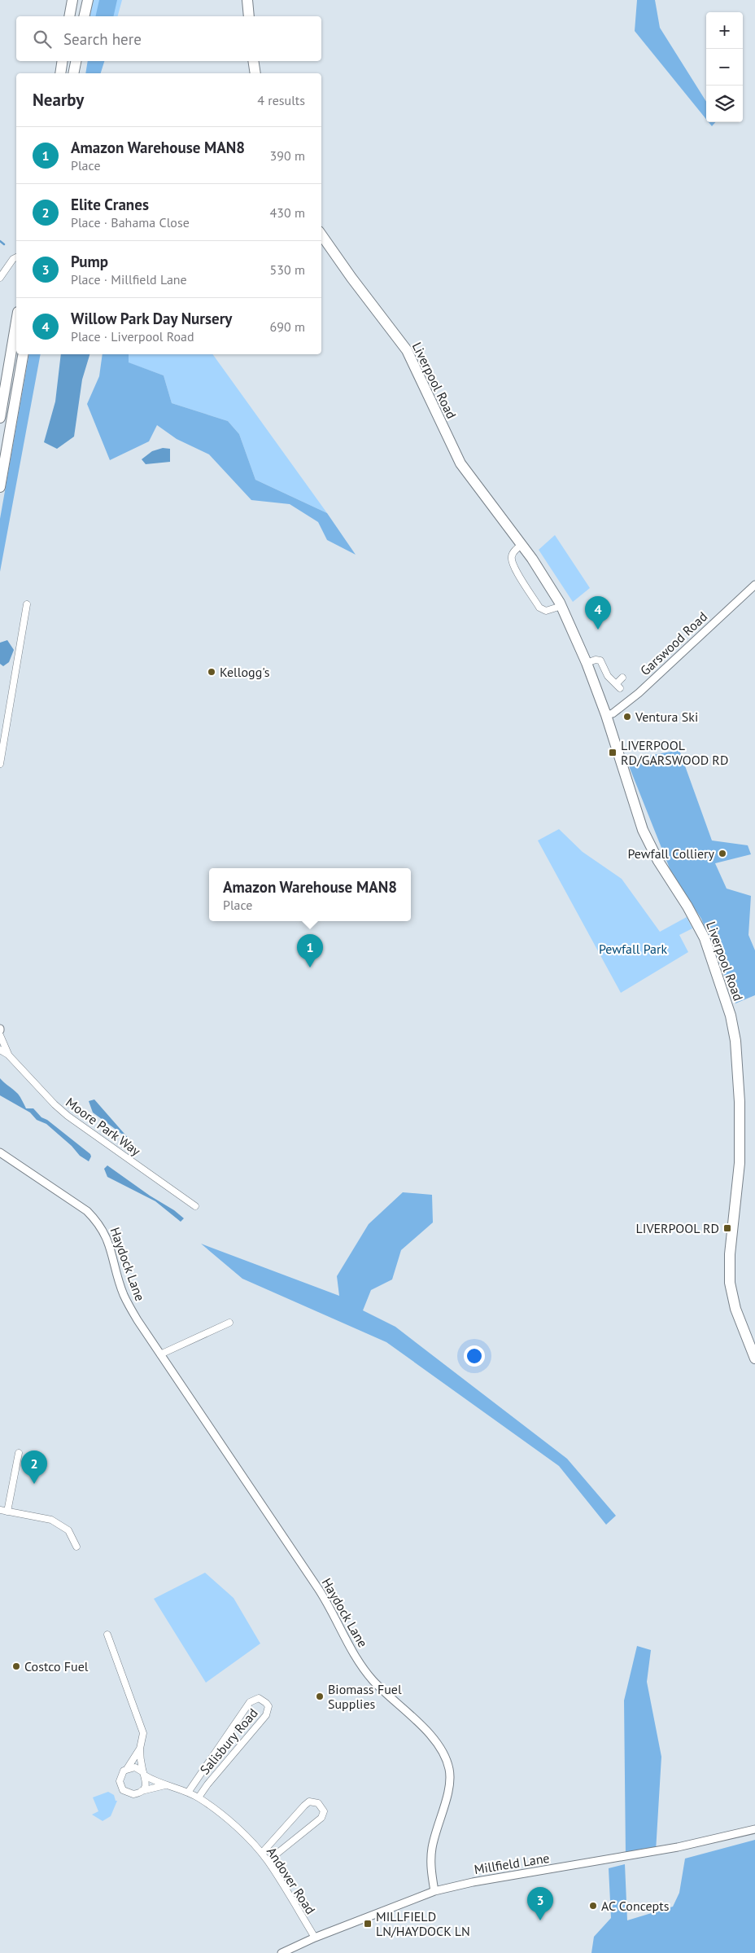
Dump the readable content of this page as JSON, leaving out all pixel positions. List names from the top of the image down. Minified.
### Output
{"streets":{"highway":["Liverpool Road"],"street":["Garswood Road","Moore Park Way","Haydock Lane","Salisbury Road","Millfield Lane","Andover Road"]},"crossings":[["Liverpool Road","Garswood Road"],["Haydock Lane","Millfield Lane"],["Salisbury Road","Andover Road"],["Millfield Lane","Andover Road"]],"parks":["Pewfall Park"],"places":{"other":["Kellogg's","Ventura Ski","Pewfall Colliery","Costco Fuel","Biomass Fuel Supplies","AC Concepts"],"transit":["LIVERPOOL RD/GARSWOOD RD","LIVERPOOL RD","MILLFIELD LN/HAYDOCK LN"]},"page":{"map_buttons":["+","−"],"search":"Search here","heading":["Nearby","4 results"],"list":[{"mark":"1","name":"Amazon Warehouse MAN8","note":"Place","value":"390 m"},{"mark":"2","name":"Elite Cranes","note":"Place · Bahama Close","value":"430 m"},{"mark":"3","name":"Pump","note":"Place · Millfield Lane","value":"530 m"},{"mark":"4","name":"Willow Park Day Nursery","note":"Place · Liverpool Road","value":"690 m"}],"pins":["4","1","2","3"],"popup":["Amazon Warehouse MAN8","Place"]}}
